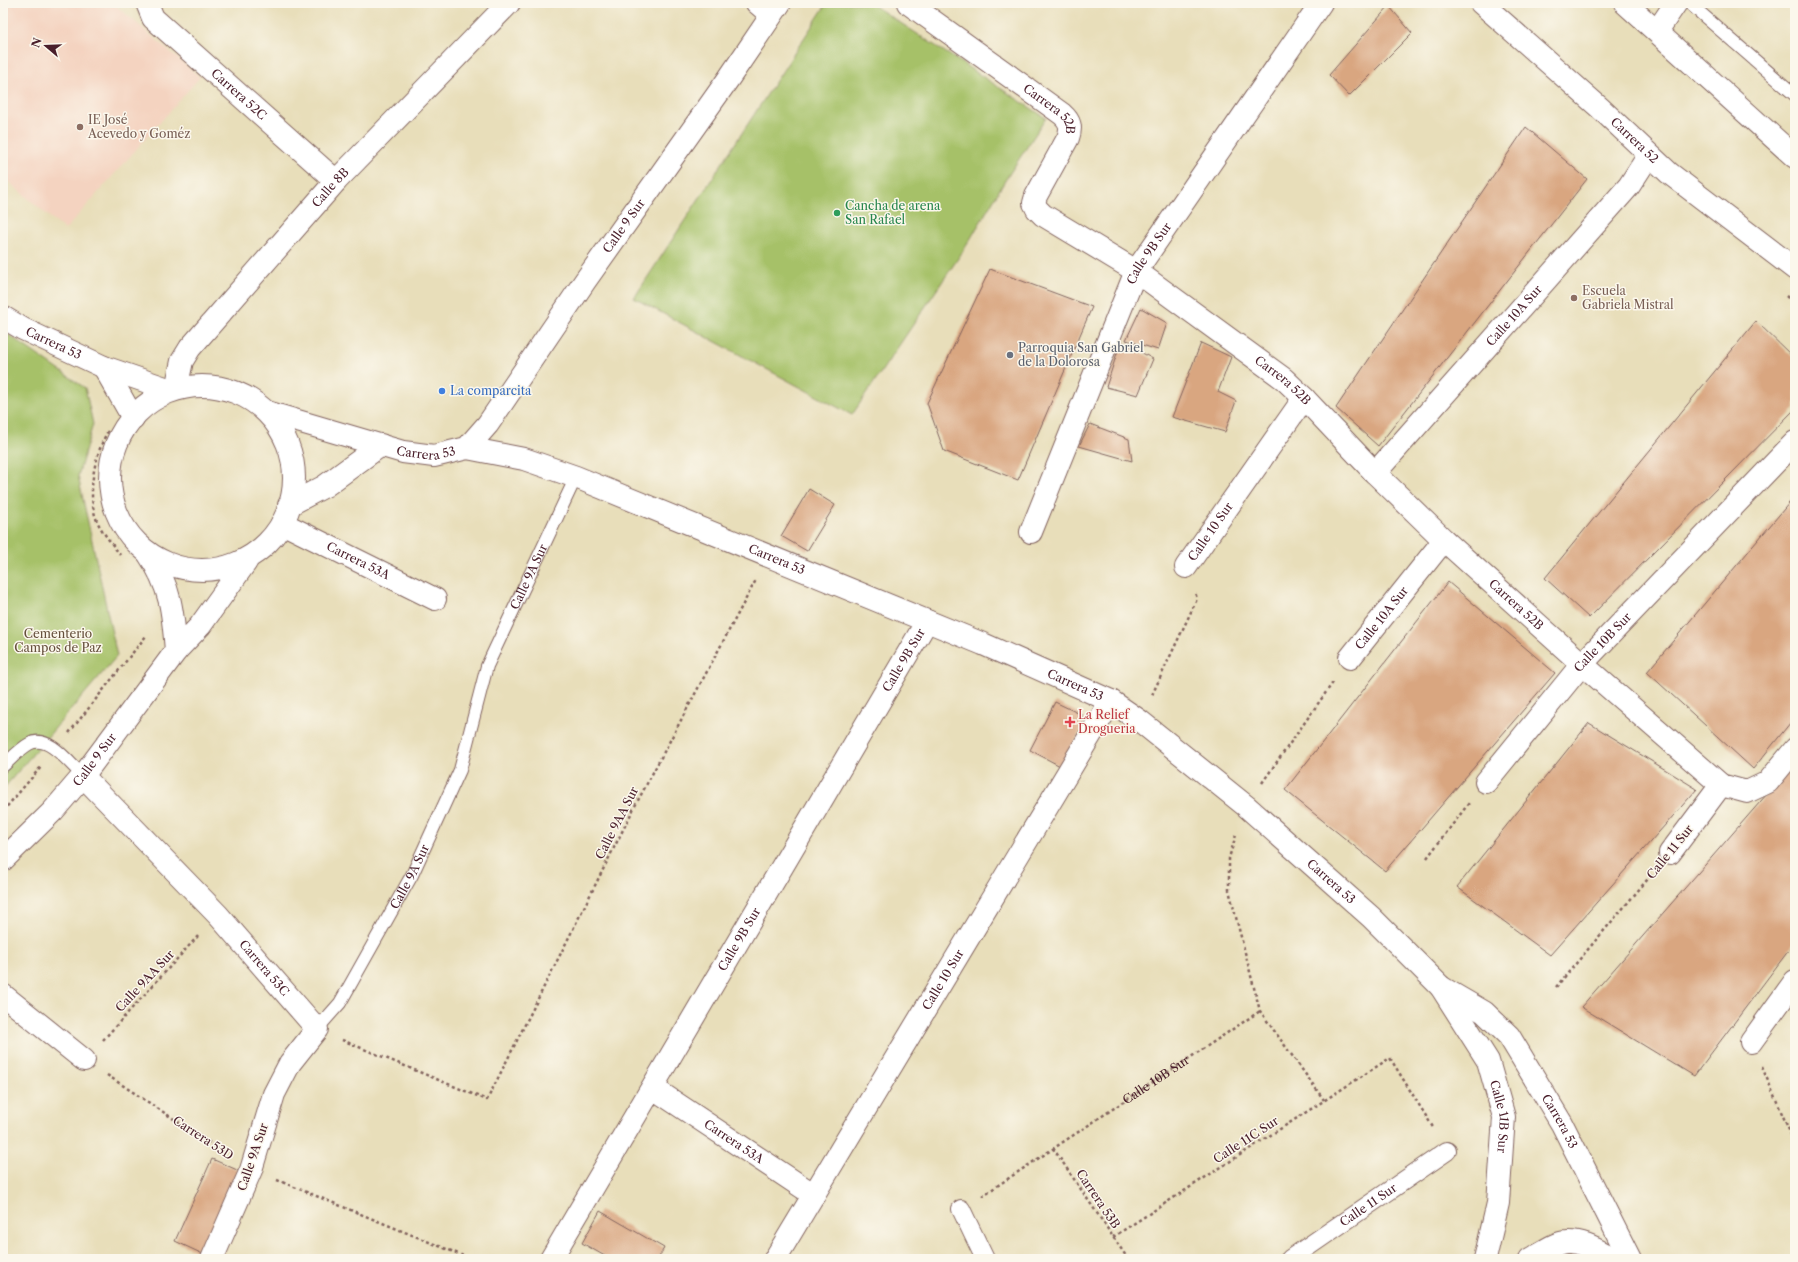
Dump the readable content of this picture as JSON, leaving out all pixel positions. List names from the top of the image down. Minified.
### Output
{"streets":{"street":["Carrera 52C","Carrera 52B","Carrera 52","Calle 8B","Calle 9 Sur","Calle 9B Sur","Calle 10A Sur","Carrera 53","Calle 10 Sur","Carrera 53A","Calle 9A Sur","Calle 10B Sur","Calle 11 Sur","Carrera 53C","Calle 11B Sur"],"path":["Calle 9AA Sur","Carrera 53D","Calle 11C Sur","Carrera 53B"]},"crossings":[["Carrera 52C","Calle 8B"],["Carrera 52B","Calle 9B Sur"],["Carrera 52B","Calle 10A Sur"],["Carrera 52B","Calle 10 Sur"],["Carrera 52B","Calle 10B Sur"],["Carrera 52B","Calle 11 Sur"],["Carrera 52","Calle 10A Sur"],["Calle 8B","Carrera 53"],["Calle 9 Sur","Carrera 53"],["Calle 9 Sur","Carrera 53C"],["Calle 9B Sur","Carrera 53"],["Calle 9B Sur","Carrera 53A"],["Carrera 53","Calle 10 Sur"],["Carrera 53","Carrera 53A"],["Carrera 53","Calle 9A Sur"],["Carrera 53","Calle 9AA Sur"],["Carrera 53","Calle 11B Sur"],["Calle 10 Sur","Carrera 53A"],["Calle 9A Sur","Calle 9AA Sur"],["Calle 9A Sur","Carrera 53C"],["Calle 9A Sur","Carrera 53D"],["Calle 10B Sur","Calle 11C Sur"],["Calle 10B Sur","Carrera 53B"],["Calle 9AA Sur","Carrera 53C"],["Calle 9AA Sur","Carrera 53D"],["Calle 11 Sur","Calle 11C Sur"],["Calle 11C Sur","Carrera 53B"]],"parks":["Cementerio Campos de Paz"],"places":{"other":["IE José Acevedo y Goméz","Cancha de arena San Rafael","Escuela Gabriela Mistral","Parroquia San Gabriel de la Dolorosa","La comparcita"],"health":["La Relief Drogueria"]},"north":"left"}
